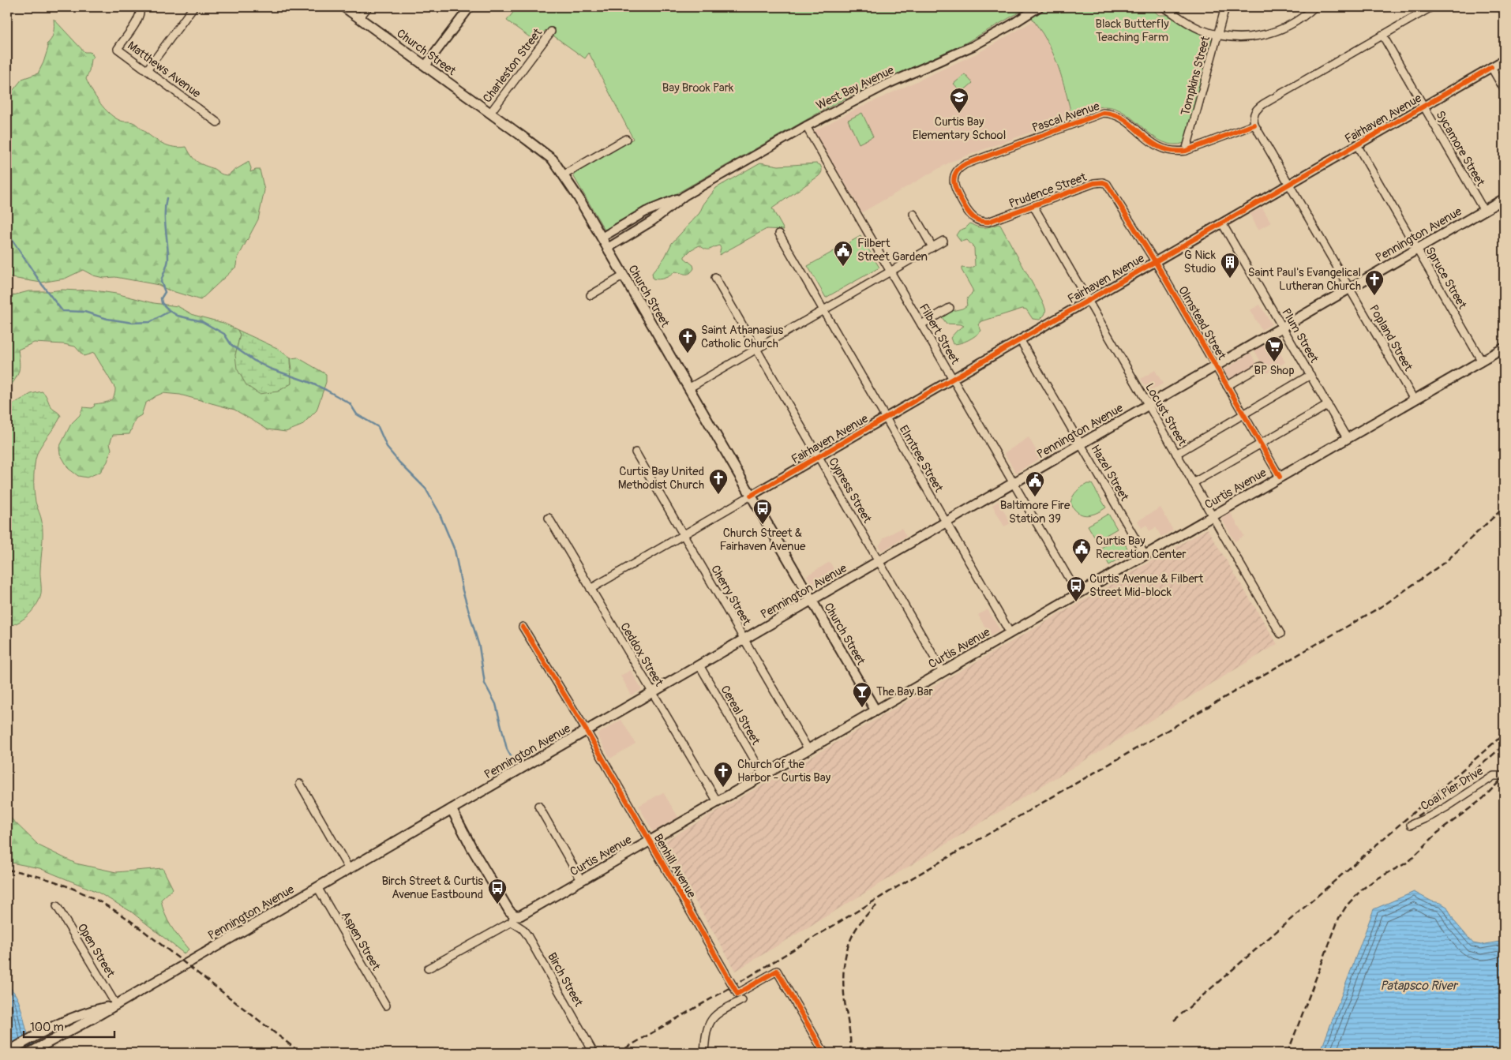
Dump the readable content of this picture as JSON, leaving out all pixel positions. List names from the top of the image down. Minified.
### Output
{"streets":{"main road":["Church Street","Pennington Avenue","Curtis Avenue","Birch Street"],"street":["Charleston Street","Matthews Avenue","Tompkins Street","West Bay Avenue","Pascal Avenue","Fairhaven Avenue","Sycamore Street","Prudence Street","Spruce Street","Olmstead Street","Filbert Street","Plum Street","Popland Street","Locust Street","Elmtree Street","Hazel Street","Cypress Street","Cherry Street","Ceddox Street","Cereal Street","Coal Pier Drive","Benhill Avenue","Aspen Street","Open Street"]},"crossings":[["Church Street","Charleston Street"],["Church Street","West Bay Avenue"],["Church Street","Fairhaven Avenue"],["Church Street","Pennington Avenue"],["Church Street","Curtis Avenue"],["Tompkins Street","Pascal Avenue"],["West Bay Avenue","Filbert Street"],["Pascal Avenue","Prudence Street"],["Pascal Avenue","Popland Street"],["Fairhaven Avenue","Sycamore Street"],["Fairhaven Avenue","Spruce Street"],["Fairhaven Avenue","Olmstead Street"],["Fairhaven Avenue","Filbert Street"],["Fairhaven Avenue","Plum Street"],["Fairhaven Avenue","Popland Street"],["Fairhaven Avenue","Locust Street"],["Fairhaven Avenue","Elmtree Street"],["Fairhaven Avenue","Hazel Street"],["Fairhaven Avenue","Cypress Street"],["Fairhaven Avenue","Cherry Street"],["Fairhaven Avenue","Ceddox Street"],["Sycamore Street","Pennington Avenue"],["Prudence Street","Olmstead Street"],["Prudence Street","Locust Street"],["Pennington Avenue","Spruce Street"],["Pennington Avenue","Olmstead Street"],["Pennington Avenue","Filbert Street"],["Pennington Avenue","Plum Street"],["Pennington Avenue","Popland Street"],["Pennington Avenue","Locust Street"],["Pennington Avenue","Elmtree Street"],["Pennington Avenue","Hazel Street"],["Pennington Avenue","Cypress Street"],["Pennington Avenue","Cherry Street"],["Pennington Avenue","Ceddox Street"],["Pennington Avenue","Cereal Street"],["Pennington Avenue","Benhill Avenue"],["Pennington Avenue","Aspen Street"],["Pennington Avenue","Open Street"],["Pennington Avenue","Birch Street"],["Spruce Street","Curtis Avenue"],["Olmstead Street","Curtis Avenue"],["Filbert Street","Curtis Avenue"],["Plum Street","Curtis Avenue"],["Popland Street","Curtis Avenue"],["Locust Street","Curtis Avenue"],["Elmtree Street","Curtis Avenue"],["Hazel Street","Curtis Avenue"],["Curtis Avenue","Cypress Street"],["Curtis Avenue","Cherry Street"],["Curtis Avenue","Ceddox Street"],["Curtis Avenue","Cereal Street"],["Curtis Avenue","Benhill Avenue"],["Curtis Avenue","Birch Street"]],"water":["Patapsco River"],"parks":["Black Butterfly Teaching Farm","Bay Brook Park"],"places":{"school or university":["Curtis Bay Elementary School"],"public building":["Filbert Street Garden","Baltimore Fire Station 39","Curtis Bay Recreation Center"],"building":["G Nick Studio"],"church":["Saint Paul's Evangelical Lutheran Church","Saint Athanasius Catholic Church","Curtis Bay United Methodist Church","Church of the Harbor - Curtis Bay"],"supermarket":["BP Shop"],"bus stop":["Church Street & Fairhaven Avenue","Curtis Avenue & Filbert Street Mid-block","Birch Street & Curtis Avenue Eastbound"],"bar":["The Bay Bar"]},"scale_bar":"100 m"}
